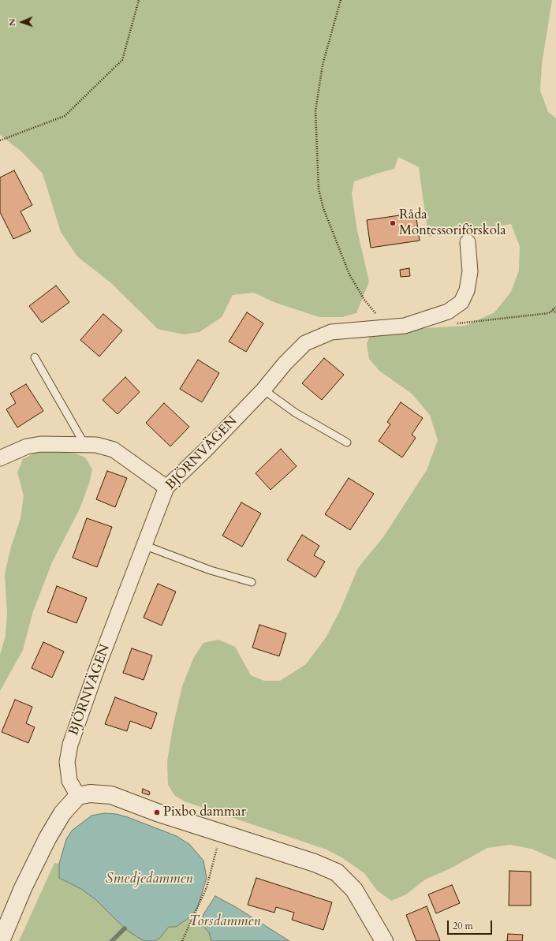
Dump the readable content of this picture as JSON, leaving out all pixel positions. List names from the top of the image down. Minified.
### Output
{"streets":{"street":["BJÖRNVÄGEN"]},"water":["Smedjedammen","Torsdammen"],"places":["Råda Montessoriförskola","Pixbo dammar"],"scale_bar":"20 m","north":"left"}
